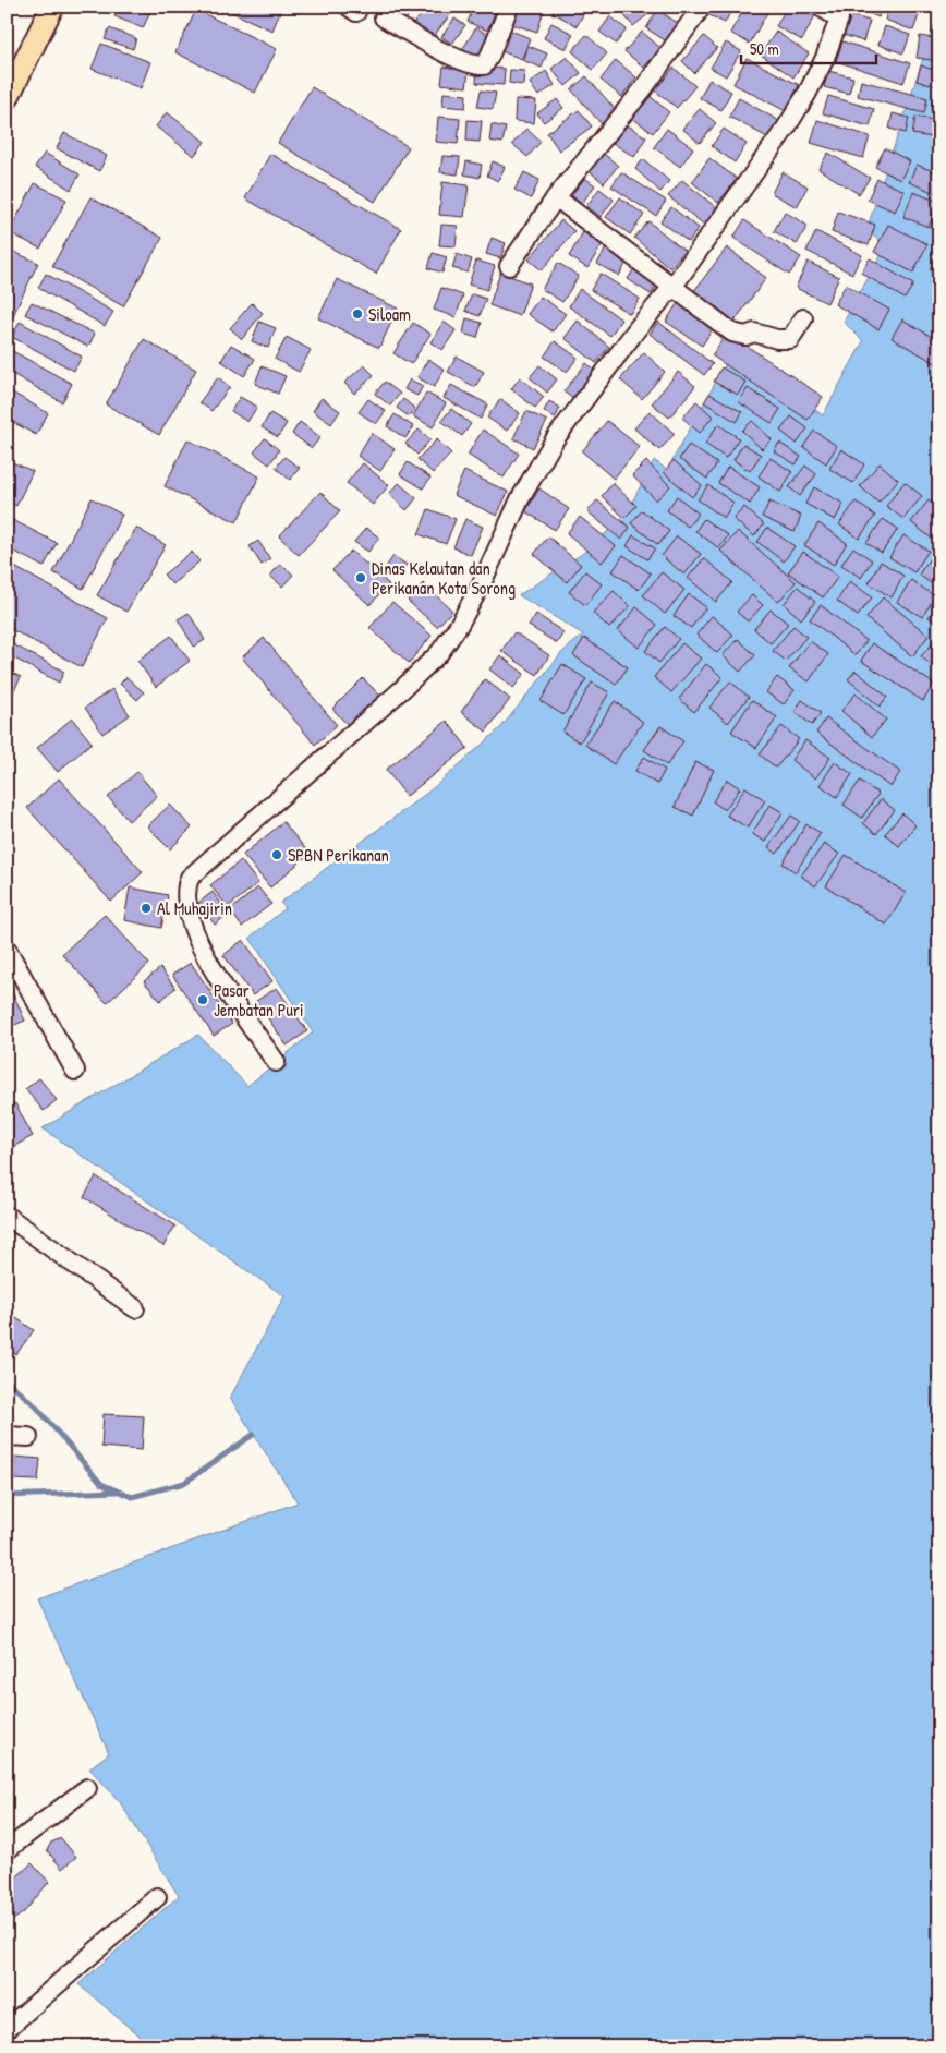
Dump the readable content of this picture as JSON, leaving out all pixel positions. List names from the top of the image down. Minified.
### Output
{"places":["Siloam","Dinas Kelautan dan Perikanan Kota Sorong","SPBN Perikanan","Al Muhajirin","Pasar Jembatan Puri"],"scale_bar":"50 m"}
